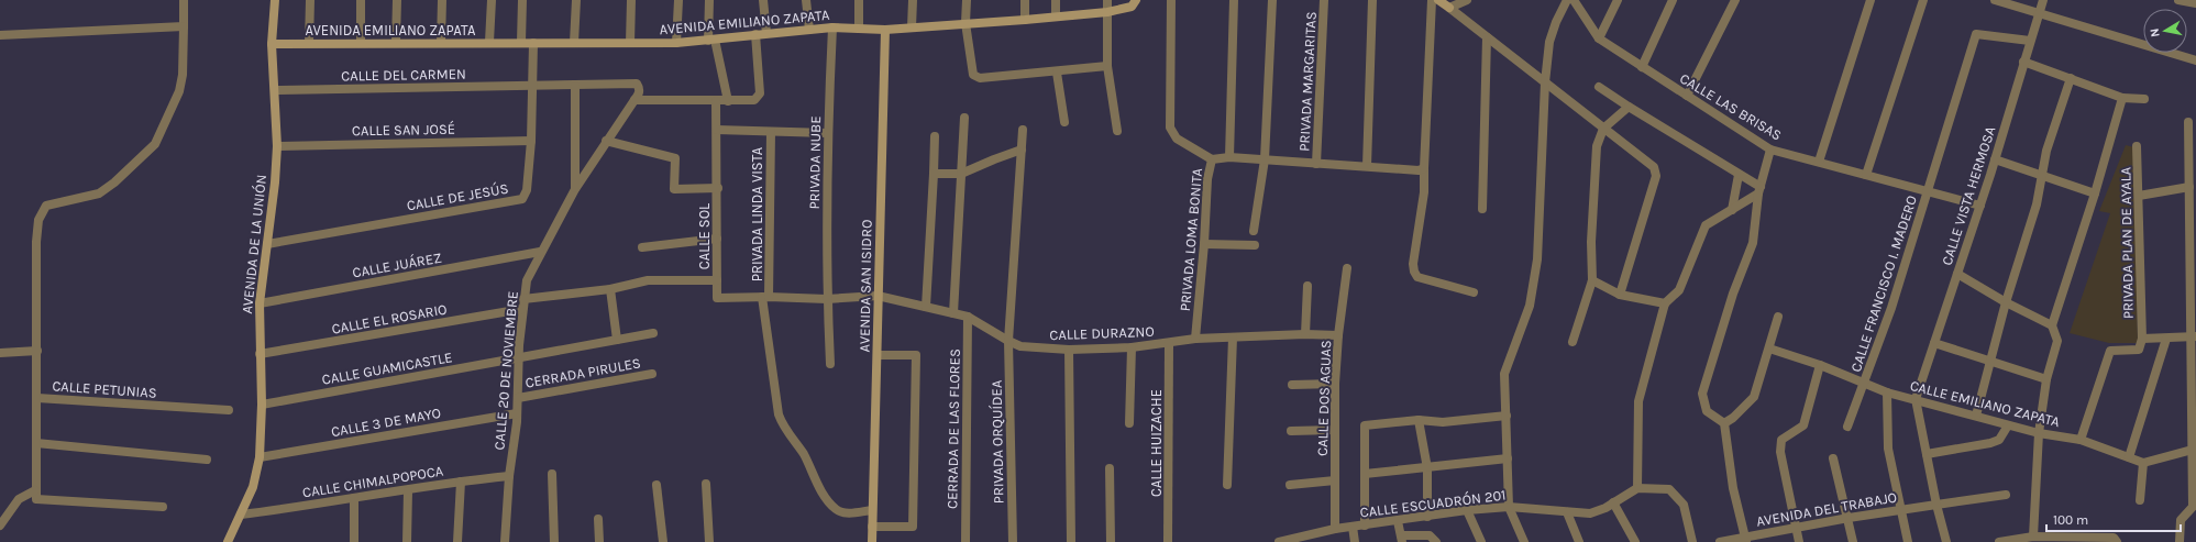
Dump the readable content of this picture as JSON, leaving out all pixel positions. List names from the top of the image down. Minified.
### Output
{"streets":{"main road":["AVENIDA EMILIANO ZAPATA","AVENIDA DE LA UNIÓN","AVENIDA SAN ISIDRO"],"street":["CALLE DEL CARMEN","PRIVADA MARGARITAS","CALLE LAS BRISAS","CALLE SAN JOSÉ","PRIVADA NUBE","CALLE VISTA HERMOSA","CALLE DE JESÚS","PRIVADA LINDA VISTA","CALLE SOL","PRIVADA LOMA BONITA","PRIVADA PLAN DE AYALA","CALLE JUÁREZ","CALLE FRANCISCO I. MADERO","CALLE EL ROSARIO","CALLE DURAZNO","CALLE GUAMICASTLE","CALLE 20 DE NOVIEMBRE","CERRADA PIRULES","CALLE PETUNIAS","CALLE DOS AGUAS","CALLE EMILIANO ZAPATA","CALLE 3 DE MAYO","CERRADA DE LAS FLORES","PRIVADA ORQUÍDEA","CALLE HUIZACHE","CALLE CHIMALPOPOCA","CALLE ESCUADRÓN 201","AVENIDA DEL TRABAJO"]},"crossings":[["AVENIDA EMILIANO ZAPATA","PRIVADA NUBE"],["AVENIDA EMILIANO ZAPATA","CALLE DE JESÚS"],["AVENIDA EMILIANO ZAPATA","AVENIDA DE LA UNIÓN"],["AVENIDA EMILIANO ZAPATA","AVENIDA SAN ISIDRO"],["CALLE DEL CARMEN","CALLE DE JESÚS"],["CALLE DEL CARMEN","AVENIDA DE LA UNIÓN"],["PRIVADA MARGARITAS","PRIVADA LOMA BONITA"],["CALLE LAS BRISAS","CALLE VISTA HERMOSA"],["CALLE LAS BRISAS","CALLE FRANCISCO I. MADERO"],["CALLE SAN JOSÉ","CALLE DE JESÚS"],["CALLE SAN JOSÉ","AVENIDA DE LA UNIÓN"],["PRIVADA NUBE","PRIVADA LINDA VISTA"],["PRIVADA NUBE","CALLE DURAZNO"],["CALLE VISTA HERMOSA","CALLE FRANCISCO I. MADERO"],["CALLE VISTA HERMOSA","CALLE EMILIANO ZAPATA"],["CALLE DE JESÚS","AVENIDA DE LA UNIÓN"],["PRIVADA LINDA VISTA","AVENIDA SAN ISIDRO"],["PRIVADA LINDA VISTA","CALLE DURAZNO"],["CALLE SOL","CALLE DURAZNO"],["CALLE SOL","CALLE 20 DE NOVIEMBRE"],["PRIVADA LOMA BONITA","CALLE DURAZNO"],["AVENIDA DE LA UNIÓN","CALLE JUÁREZ"],["AVENIDA DE LA UNIÓN","CALLE EL ROSARIO"],["AVENIDA DE LA UNIÓN","CALLE GUAMICASTLE"],["AVENIDA DE LA UNIÓN","CALLE 3 DE MAYO"],["AVENIDA DE LA UNIÓN","CALLE CHIMALPOPOCA"],["CALLE JUÁREZ","CALLE 20 DE NOVIEMBRE"],["CALLE FRANCISCO I. MADERO","CALLE EMILIANO ZAPATA"],["AVENIDA SAN ISIDRO","CALLE DURAZNO"],["CALLE EL ROSARIO","CALLE 20 DE NOVIEMBRE"],["CALLE DURAZNO","CALLE DOS AGUAS"],["CALLE DURAZNO","CERRADA DE LAS FLORES"],["CALLE DURAZNO","PRIVADA ORQUÍDEA"],["CALLE DURAZNO","CALLE HUIZACHE"],["CALLE GUAMICASTLE","CALLE 20 DE NOVIEMBRE"],["CALLE 20 DE NOVIEMBRE","CERRADA PIRULES"],["CALLE 20 DE NOVIEMBRE","CALLE 3 DE MAYO"],["CALLE 20 DE NOVIEMBRE","CALLE CHIMALPOPOCA"],["CALLE DOS AGUAS","CALLE ESCUADRÓN 201"]],"scale_bar":"100 m","north":"left"}
